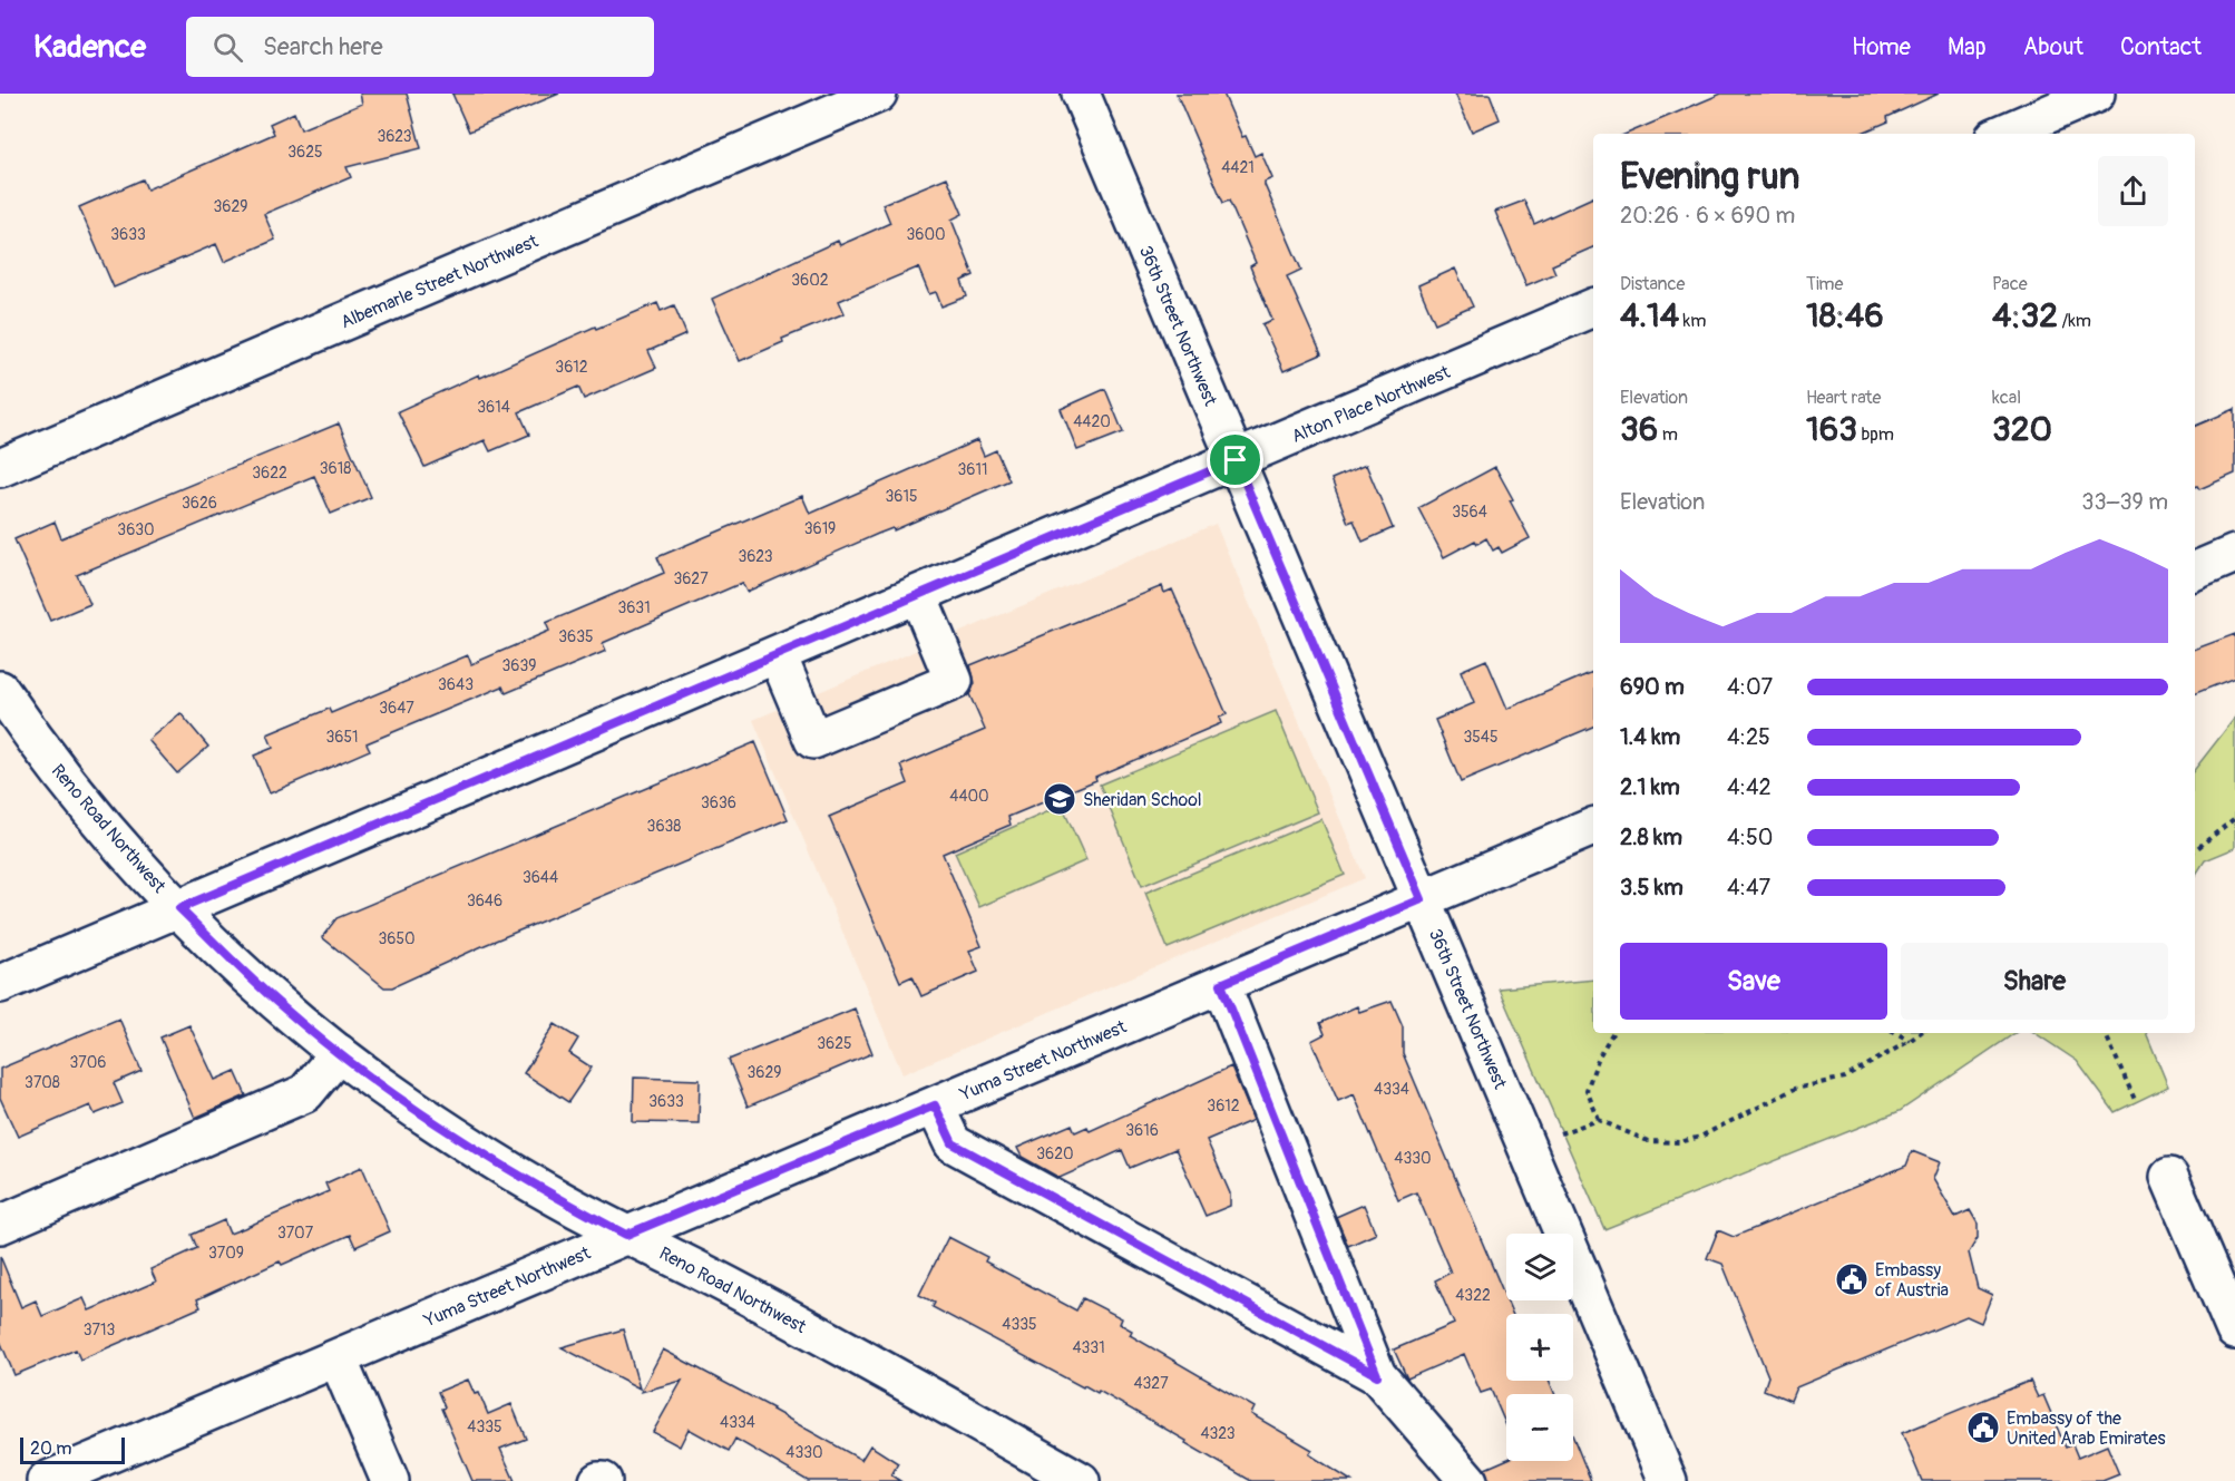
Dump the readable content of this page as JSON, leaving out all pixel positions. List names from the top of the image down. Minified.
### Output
{"streets":{"street":["Albemarle Street Northwest","36th Street Northwest","Alton Place Northwest","Reno Road Northwest","Yuma Street Northwest"]},"crossings":[["36th Street Northwest","Alton Place Northwest"],["36th Street Northwest","Yuma Street Northwest"],["Alton Place Northwest","Reno Road Northwest"],["Reno Road Northwest","Yuma Street Northwest"]],"places":{"school or university":["Sheridan School"],"public building":["Embassy of Austria","Embassy of the United Arab Emirates"]},"house_numbers":["3623","3625","4421","3629","3633","3600","3602","3612","3614","4420","3618","3611","3622","3615","3626","3564","3619","3630","3623","3627","3631","3635","3639","3643","3647","3651","3545","4400","3636","3638","3644","3646","3650","3625","3706","3629","3708","4334","3633","3612","3616","3620","4330","3707","3709","4322","4335","3713","4331","4327","4334","4335","4323","4330"],"scale_bar":"20 m","page":{"header":"Kadence","search":"Search here","nav":["Home","Map","About","Contact"],"heading":["Evening run","20:26 · 6 × 690 m"],"stats":[["Distance","4.14 km"],["Time","18:46"],["Pace","4:32 /km"],["Elevation","36 m"],["Heart rate","163 bpm"],["kcal","320"]],"chart":["Elevation","33–39 m"],"list":[{"name":"690 m","note":"4:07"},{"name":"1.4 km","note":"4:25"},{"name":"2.1 km","note":"4:42"},{"name":"2.8 km","note":"4:50"},{"name":"3.5 km","note":"4:47"}],"buttons":["Save","Share"],"map_buttons":["+","−"],"scale":"20 m"}}
